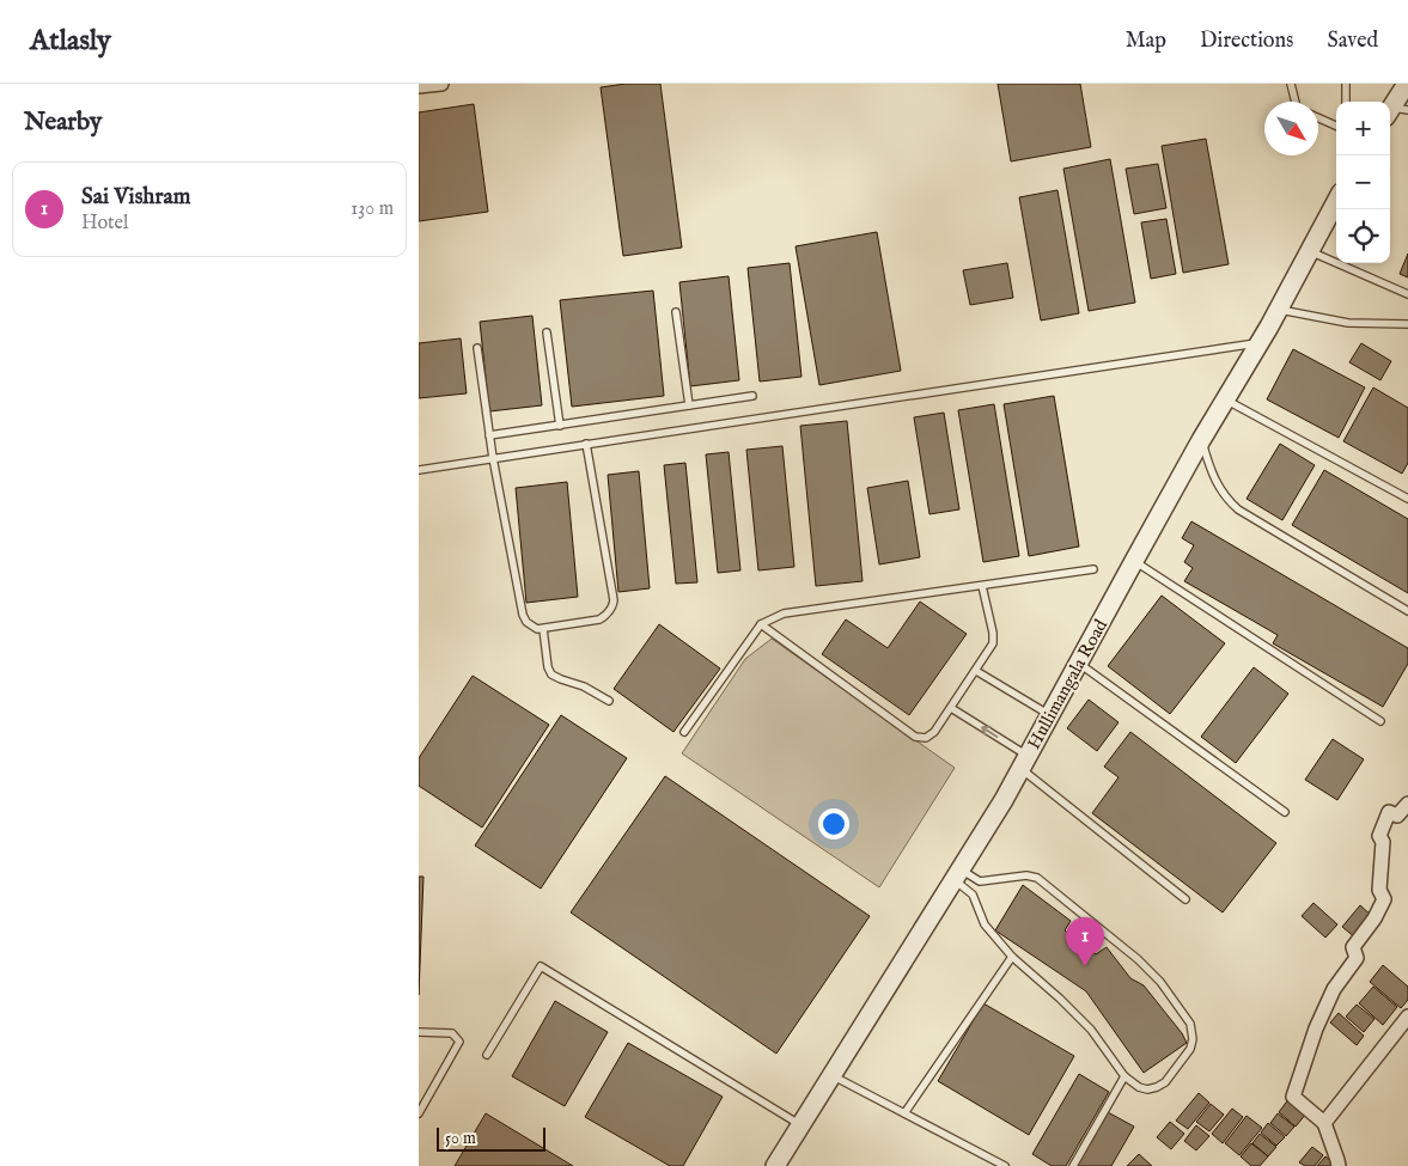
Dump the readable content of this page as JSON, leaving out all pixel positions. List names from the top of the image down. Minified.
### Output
{"streets":{"street":["Hullimangala Road"]},"scale_bar":"50 m","north":"bottom right","page":{"header":"Atlasly","nav":["Map","Directions","Saved"],"heading":"Nearby","map_buttons":["+","−"],"list":[{"mark":"1","name":"Sai Vishram","note":"Hotel","value":"130 m"}],"pins":"1","scale":"50 m"}}
